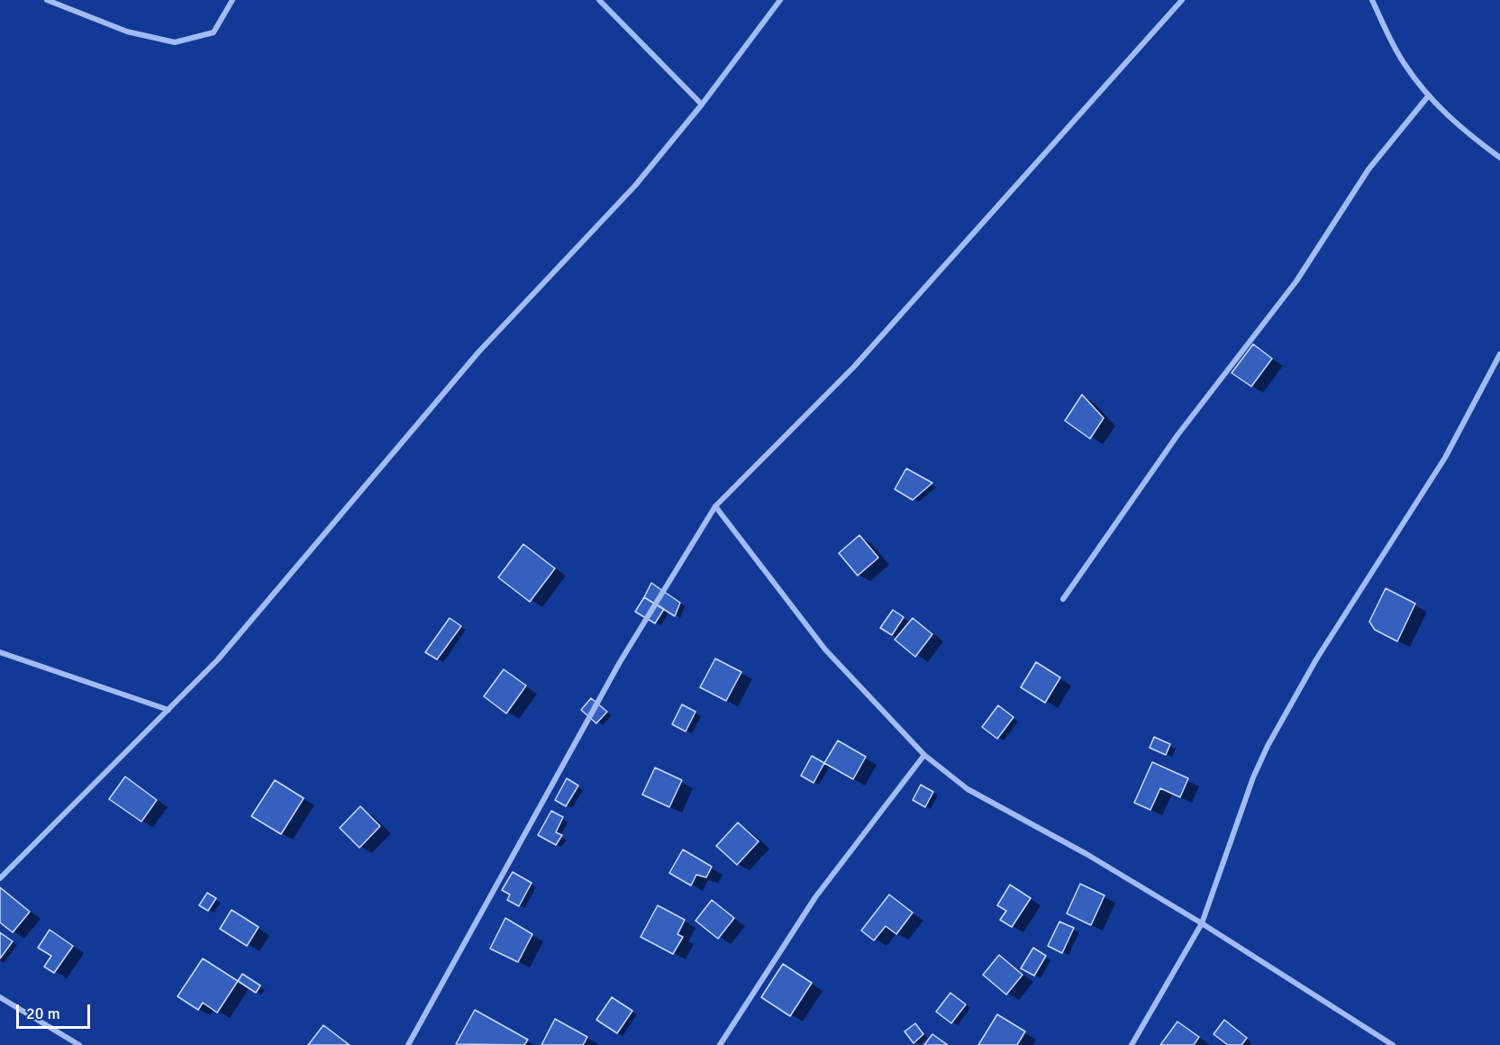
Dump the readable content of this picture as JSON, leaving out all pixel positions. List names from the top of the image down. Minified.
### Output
{"scale_bar":"20 m"}
